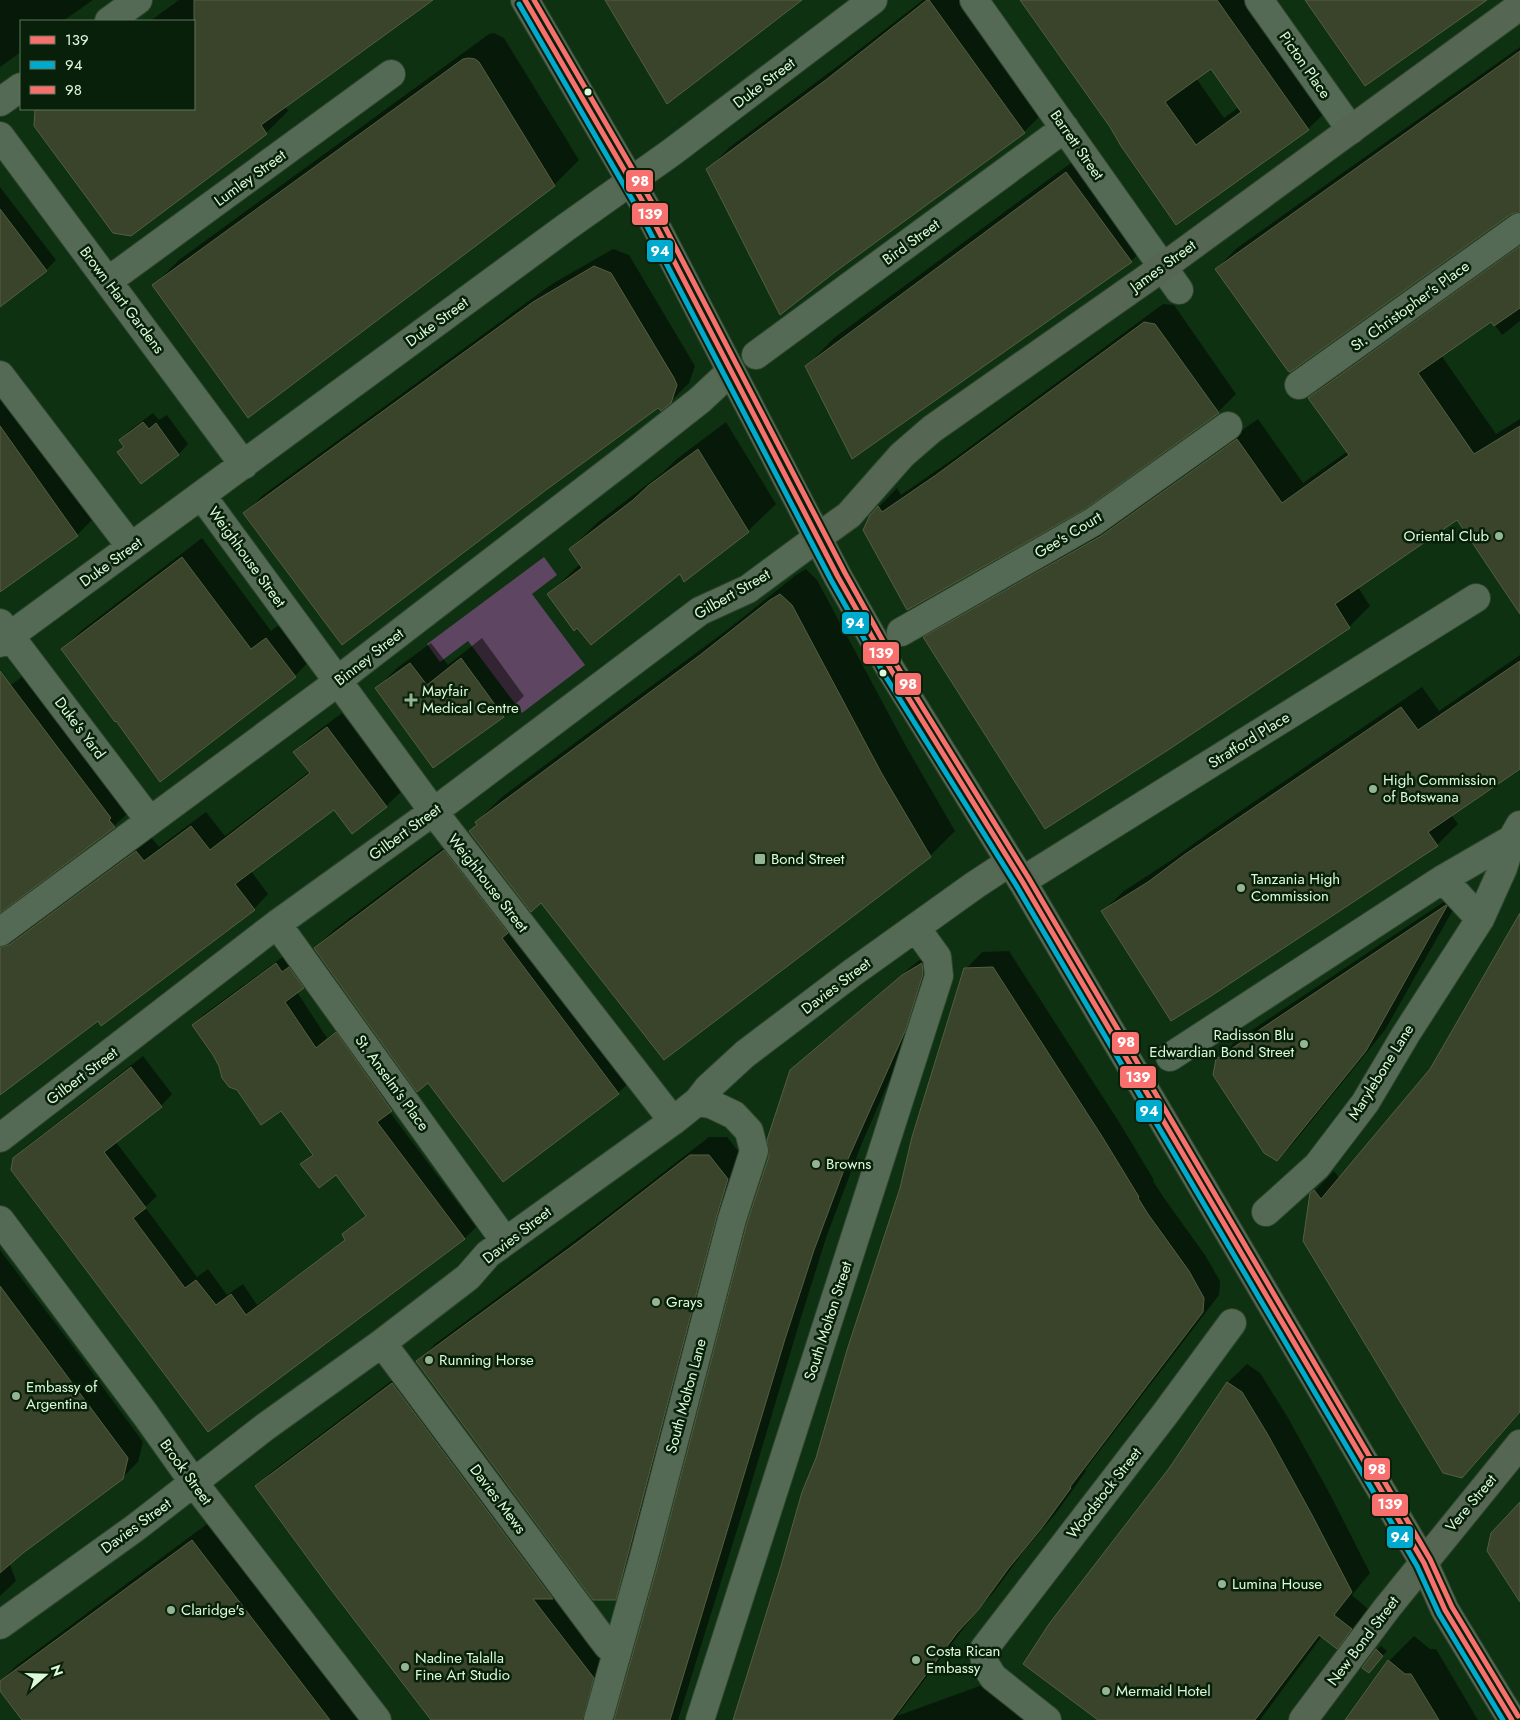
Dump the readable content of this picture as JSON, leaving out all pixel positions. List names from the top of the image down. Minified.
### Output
{"streets":{"main road":["James Street","Vere Street","New Bond Street"],"street":["Picton Place","Duke Street","Barrett Street","Lumley Street","Bird Street","Brown Hart Gardens","St. Christopher's Place","Gee's Court","Weighhouse Street","Gilbert Street","Binney Street","Duke's Yard","Stratford Place","Davies Street","Marylebone Lane","St. Anselm's Place","South Molton Street","South Molton Lane","Brook Street","Woodstock Street","Davies Mews"]},"crossings":[["Picton Place","James Street"],["Duke Street","Brown Hart Gardens"],["Duke Street","Weighhouse Street"],["Duke Street","Duke's Yard"],["Barrett Street","Bird Street"],["Barrett Street","James Street"],["Lumley Street","Brown Hart Gardens"],["James Street","Gilbert Street"],["Weighhouse Street","Gilbert Street"],["Weighhouse Street","Binney Street"],["Weighhouse Street","Davies Street"],["Gilbert Street","St. Anselm's Place"],["Binney Street","Duke's Yard"],["Stratford Place","Davies Street"],["Davies Street","St. Anselm's Place"],["Davies Street","South Molton Street"],["Davies Street","South Molton Lane"],["Davies Street","Brook Street"],["Davies Street","Davies Mews"],["South Molton Lane","Davies Mews"],["Vere Street","New Bond Street"]],"places":{"other":["Oriental Club","High Commission of Botswana","Tanzania High Commission","Radisson Blu Edwardian Bond Street","Browns","Grays","Running Horse","Embassy of Argentina","Lumina House","Claridge's","Costa Rican Embassy","Nadine Talalla Fine Art Studio","Mermaid Hotel"],"health":["Mayfair Medical Centre"],"transit":["Bond Street"]},"lines":["transit line 139","transit line 98","transit line 94"],"legend":["139","94","98"],"north":"right"}
